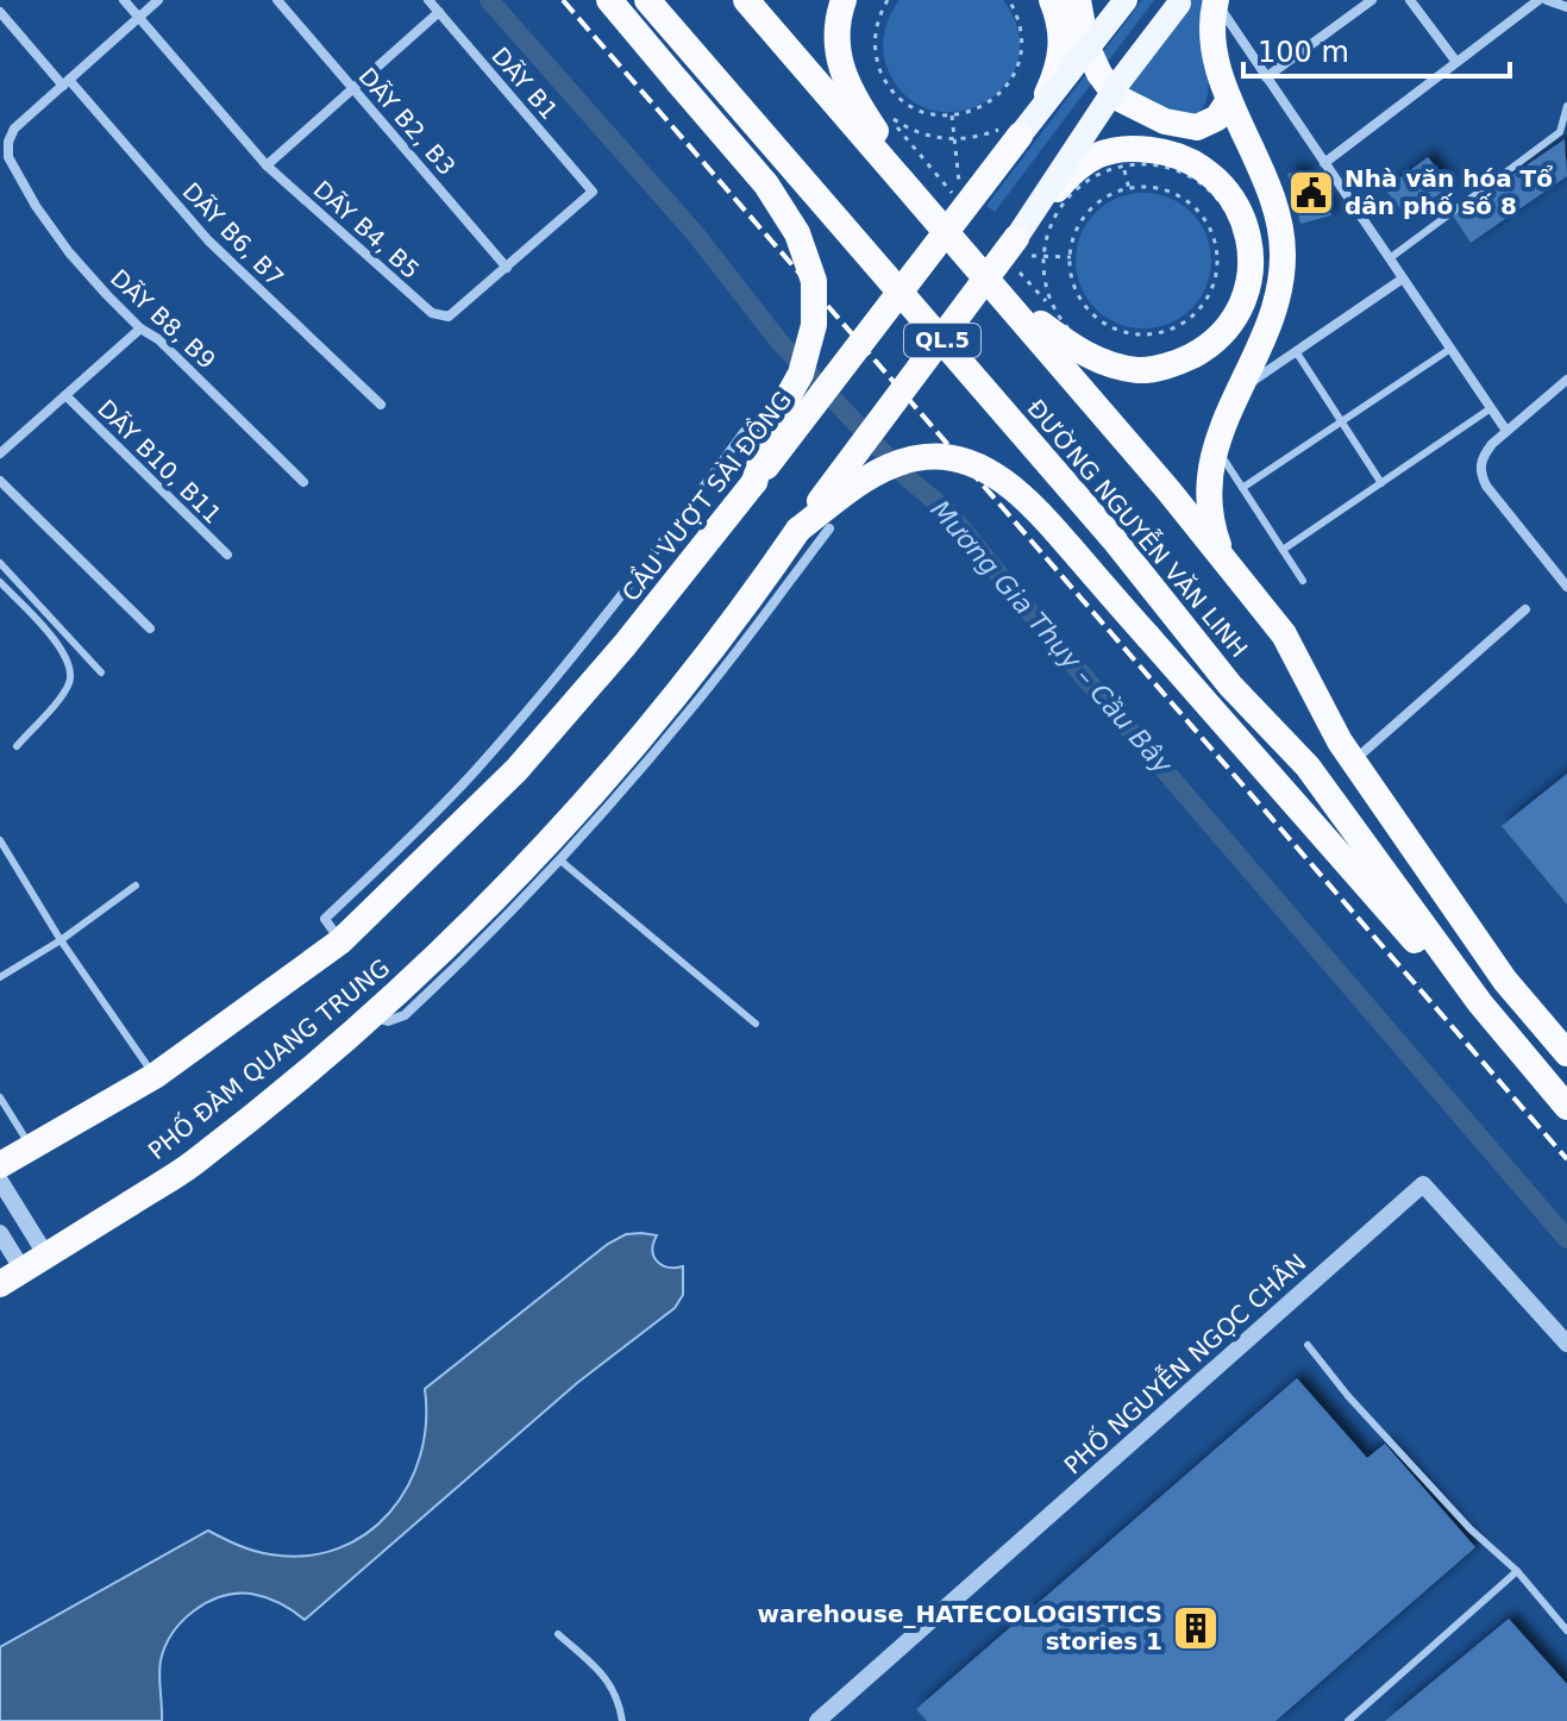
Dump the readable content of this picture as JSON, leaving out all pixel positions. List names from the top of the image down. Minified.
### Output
{"streets":{"highway":["QL.5","CẦU VƯỢT SÀI ĐỒNG","ĐƯỜNG NGUYỄN VĂN LINH","PHỐ ĐÀM QUANG TRUNG"],"street":["DÃY B1","DÃY B2, B3","DÃY B4, B5","DÃY B6, B7","DÃY B8, B9","DÃY B10, B11","PHỐ NGUYỄN NGỌC CHÂN"]},"crossings":[["DÃY B1","DÃY B4, B5"],["DÃY B2, B3","DÃY B4, B5"],["CẦU VƯỢT SÀI ĐỒNG","PHỐ ĐÀM QUANG TRUNG"]],"water":["Mương Gia Thụy – Cầu Bây"],"places":{"public building":["Nhà văn hóa Tổ dân phố số 8"],"building":["warehouse_HATECOLOGISTICS stories 1"]},"scale_bar":"100 m"}
